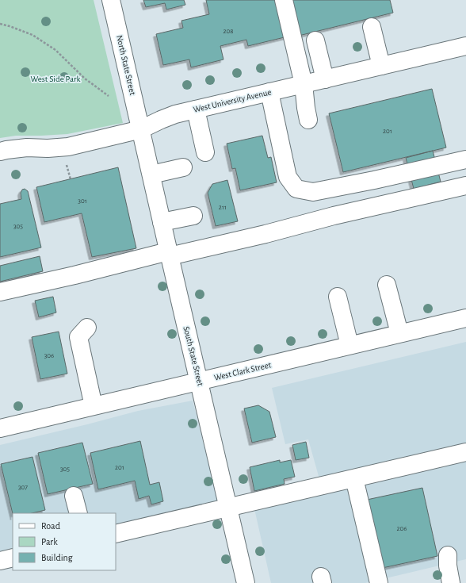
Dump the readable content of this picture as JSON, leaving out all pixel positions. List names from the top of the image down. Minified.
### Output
{"streets":{"main road":["North State Street","West University Avenue","South State Street","West Clark Street"]},"crossings":[["North State Street","West University Avenue"],["North State Street","South State Street"],["West University Avenue","South State Street"],["South State Street","West Clark Street"]],"parks":["West Side Park"],"house_numbers":["208","201","301","211","305","306","201","305","307","206"],"legend":["Road","Park","Building"]}
